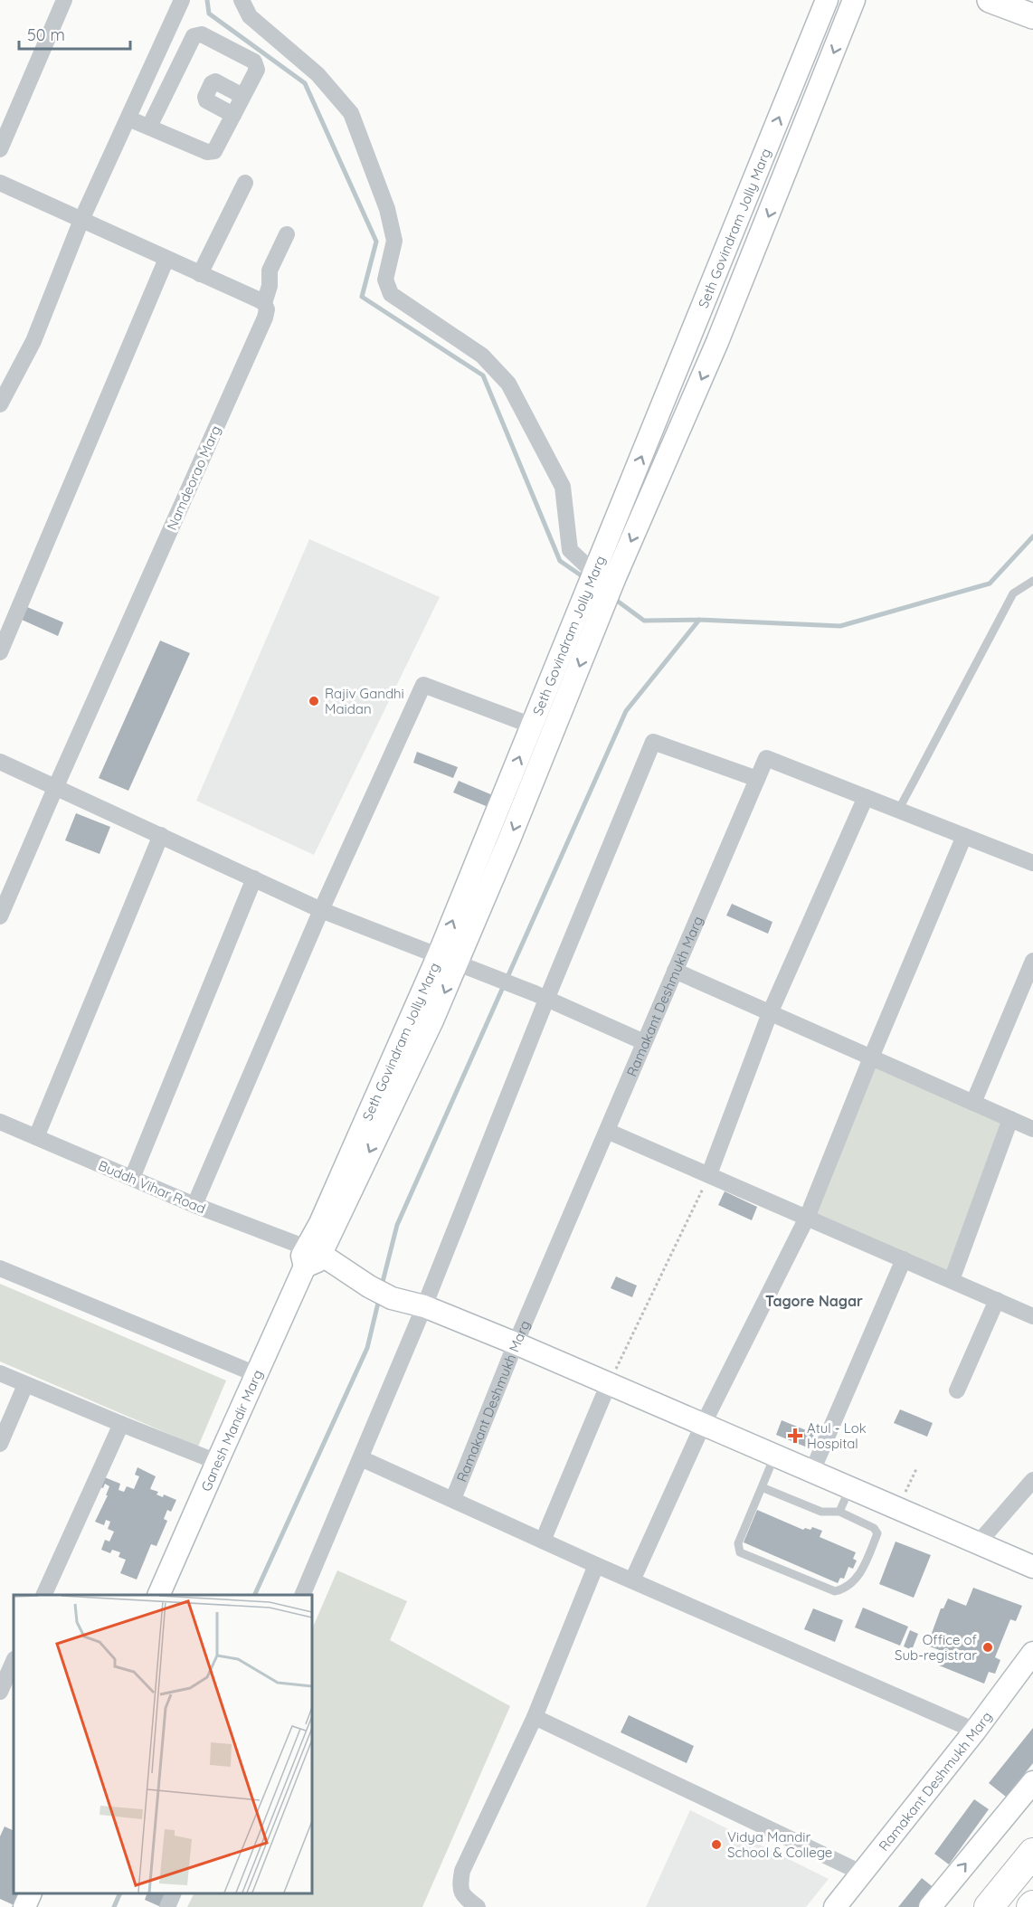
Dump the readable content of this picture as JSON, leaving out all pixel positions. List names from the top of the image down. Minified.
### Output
{"streets":{"street":["Seth Govindram Jolly Marg","Namdeorao Marg","Ramakant Deshmukh Marg","Buddh Vihar Road","Ganesh Mandir Marg"]},"crossings":[["Seth Govindram Jolly Marg","Buddh Vihar Road"],["Seth Govindram Jolly Marg","Ganesh Mandir Marg"],["Buddh Vihar Road","Ganesh Mandir Marg"]],"districts":["Tagore Nagar"],"places":{"other":["Rajiv Gandhi Maidan","Office of Sub-registrar","Vidya Mandir School & College"],"health":["Atul - Lok Hospital"]},"scale_bar":"50 m"}
